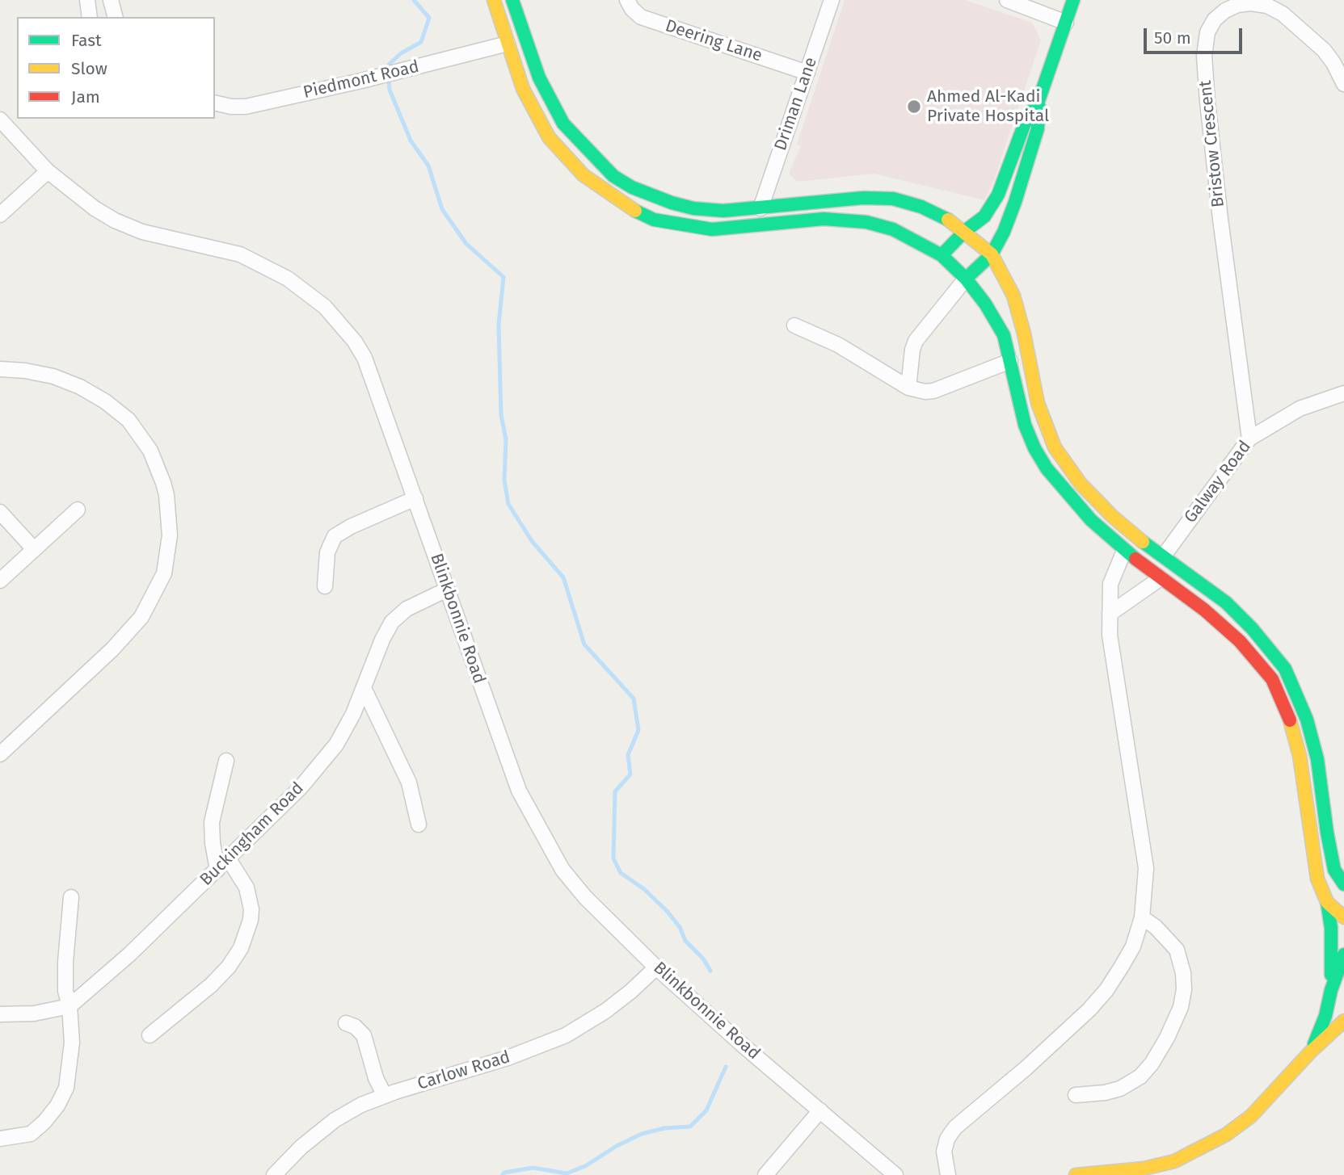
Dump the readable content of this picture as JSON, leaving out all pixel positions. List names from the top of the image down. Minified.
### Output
{"streets":{"street":["Deering Lane","Piedmont Road","Driman Lane","Bristow Crescent","Galway Road","Blinkbonnie Road","Buckingham Road","Carlow Road"]},"crossings":[["Deering Lane","Driman Lane"],["Bristow Crescent","Galway Road"],["Blinkbonnie Road","Buckingham Road"],["Blinkbonnie Road","Carlow Road"]],"places":["Ahmed Al-Kadi Private Hospital"],"legend":["Fast","Slow","Jam"],"scale_bar":"50 m"}
